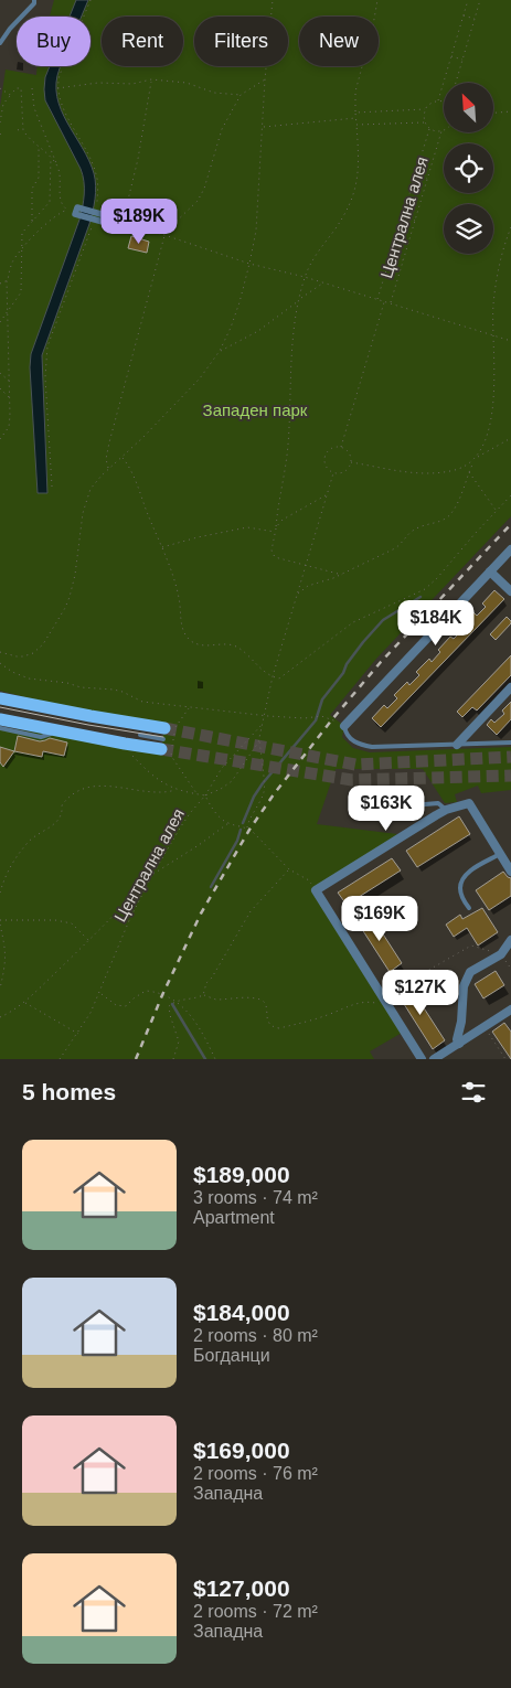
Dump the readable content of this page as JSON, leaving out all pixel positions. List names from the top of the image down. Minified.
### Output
{"streets":{"path":["Централна алея"]},"parks":["Западен парк"],"north":"top left","page":{"chip":["Buy","Rent","Filters","New"],"price":["$189K","$184K","$163K","$169K","$127K"],"heading":"5 homes","list":[{"name":"$189,000","note":"3 rooms · 74 m² · Apartment"},{"name":"$184,000","note":"2 rooms · 80 m² · Богданци"},{"name":"$169,000","note":"2 rooms · 76 m² · Западна"},{"name":"$127,000","note":"2 rooms · 72 m² · Западна"}]}}
